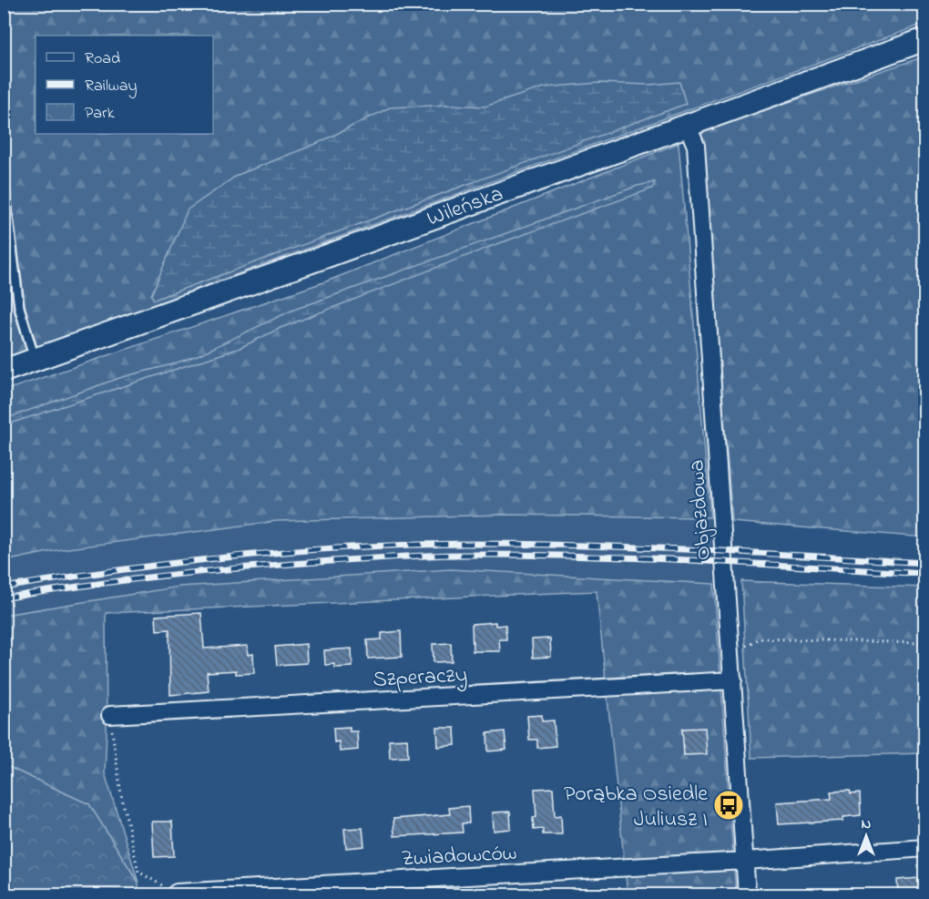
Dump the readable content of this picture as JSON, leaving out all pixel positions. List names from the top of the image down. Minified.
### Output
{"streets":{"street":["Wileńska","Objazdowa","Szperaczy","Zwiadowców"]},"crossings":[["Wileńska","Objazdowa"],["Objazdowa","Szperaczy"],["Objazdowa","Zwiadowców"]],"places":{"bus stop":["Porąbka Osiedle Juliusz I"]},"legend":["Road","Railway","Park"],"north":"top"}
